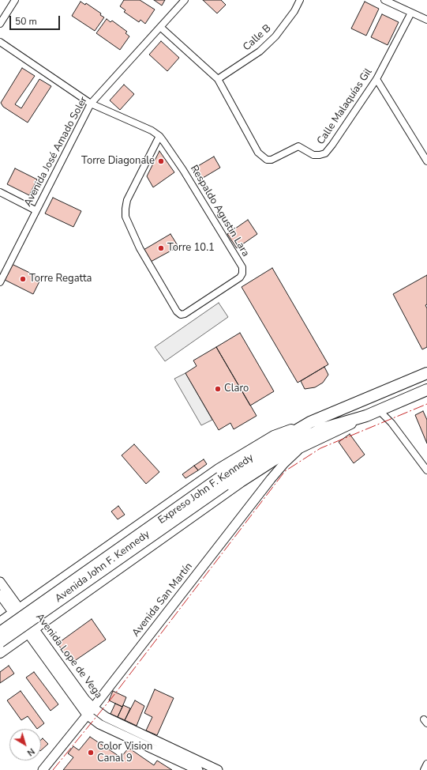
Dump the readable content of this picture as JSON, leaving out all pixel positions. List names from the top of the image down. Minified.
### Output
{"streets":{"highway":["Expreso John F. Kennedy"],"main road":["Avenida John F. Kennedy","Avenida San Martín","Avenida Lope de Vega"],"street":["Calle B","Calle Malaquías Gil","Avenida José Amado Soler","Respaldo Agustin Lara"]},"crossings":[["Calle B","Calle Malaquías Gil"],["Calle Malaquías Gil","Avenida José Amado Soler"],["Expreso John F. Kennedy","Avenida John F. Kennedy"],["Avenida John F. Kennedy","Avenida San Martín"],["Avenida John F. Kennedy","Avenida Lope de Vega"],["Avenida San Martín","Avenida Lope de Vega"]],"places":["Torre Diagonale","Torre 10.1","Torre Regatta","Claro","Color Vision Canal 9"],"scale_bar":"50 m","north":"bottom right"}
